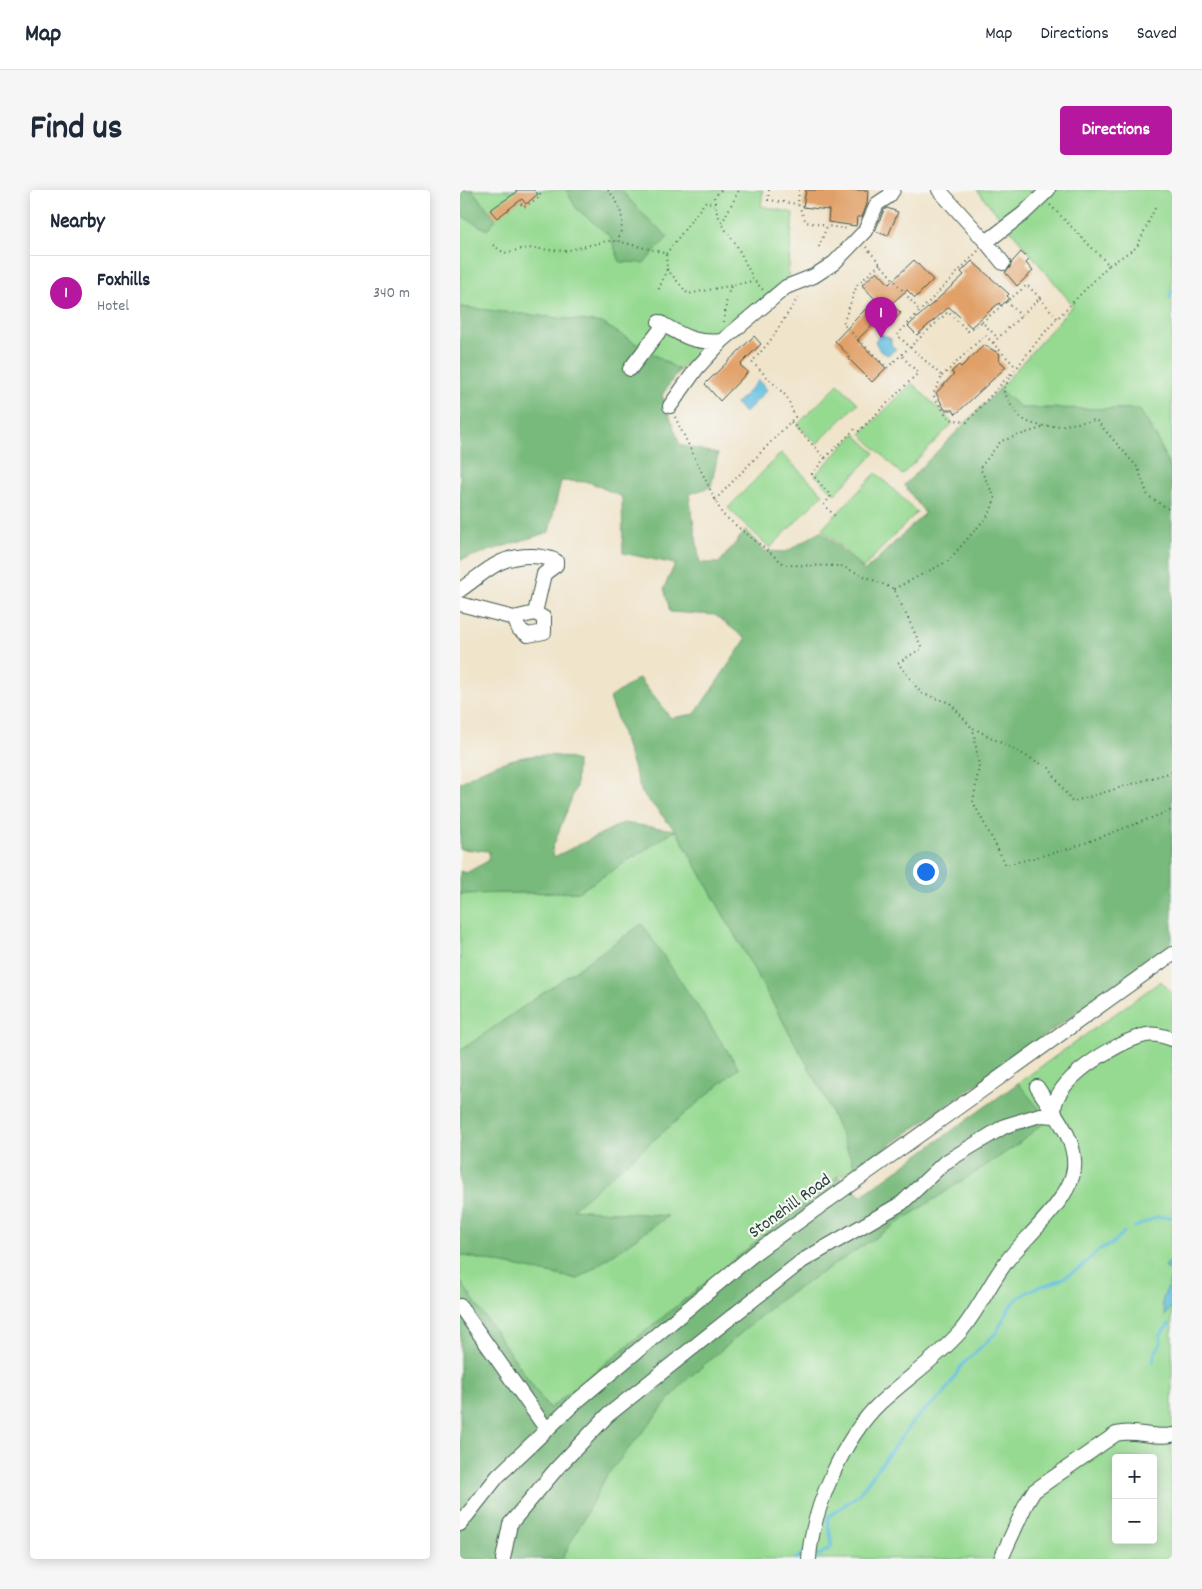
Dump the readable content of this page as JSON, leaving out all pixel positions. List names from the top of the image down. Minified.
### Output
{"streets":{"street":["Stonehill Road"]},"page":{"header":"Map","nav":["Map","Directions","Saved"],"title":"Find us","buttons":"Directions","heading":"Nearby","list":[{"mark":"1","name":"Foxhills","note":"Hotel","value":"340 m"}],"pins":"1","map_buttons":["+","−"]}}
